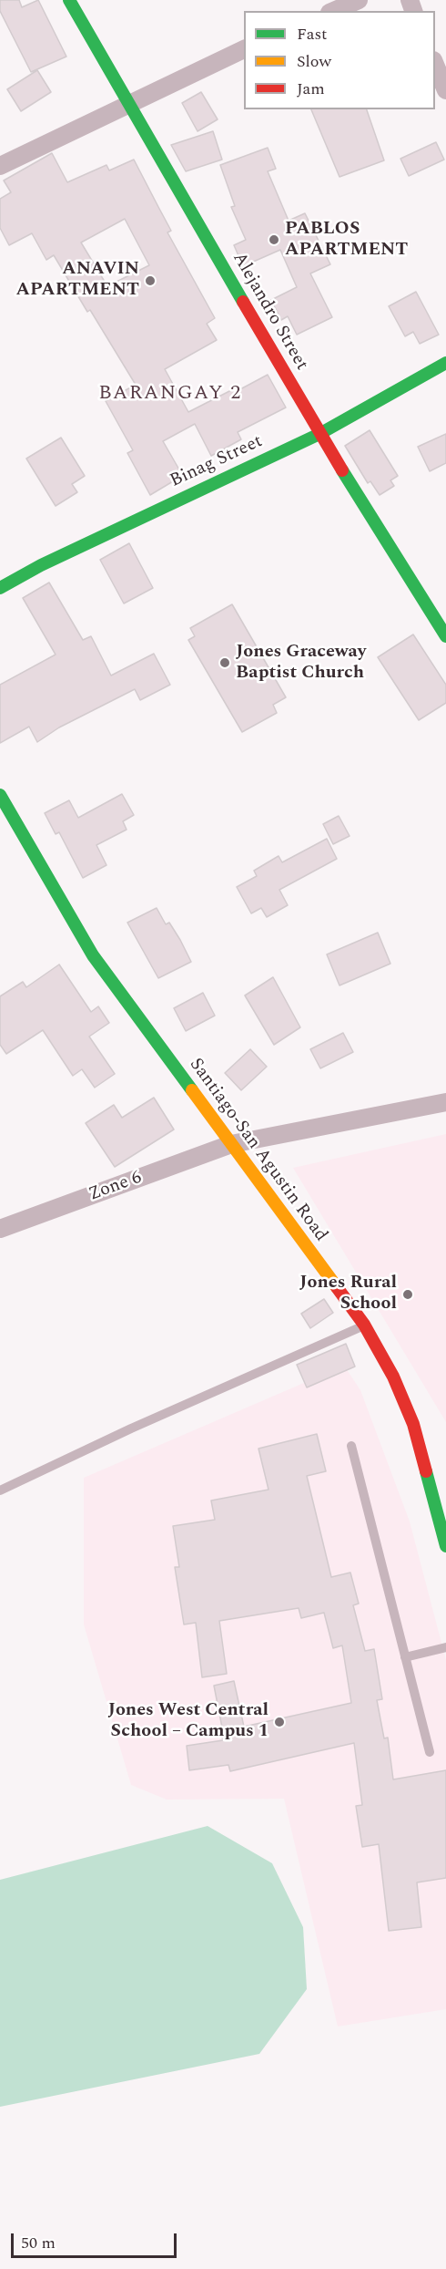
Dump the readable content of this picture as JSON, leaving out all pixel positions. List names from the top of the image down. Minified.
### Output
{"streets":{"street":["Alejandro Street","Binag Street","Santiago-San Agustin Road","Zone 6"]},"crossings":[["Alejandro Street","Binag Street"],["Santiago-San Agustin Road","Zone 6"]],"districts":["BARANGAY 2"],"places":["PABLOS APARTMENT","ANAVIN APARTMENT","Jones Graceway Baptist Church","Jones Rural School","Jones West Central School – Campus 1"],"legend":["Fast","Slow","Jam"],"scale_bar":"50 m"}
